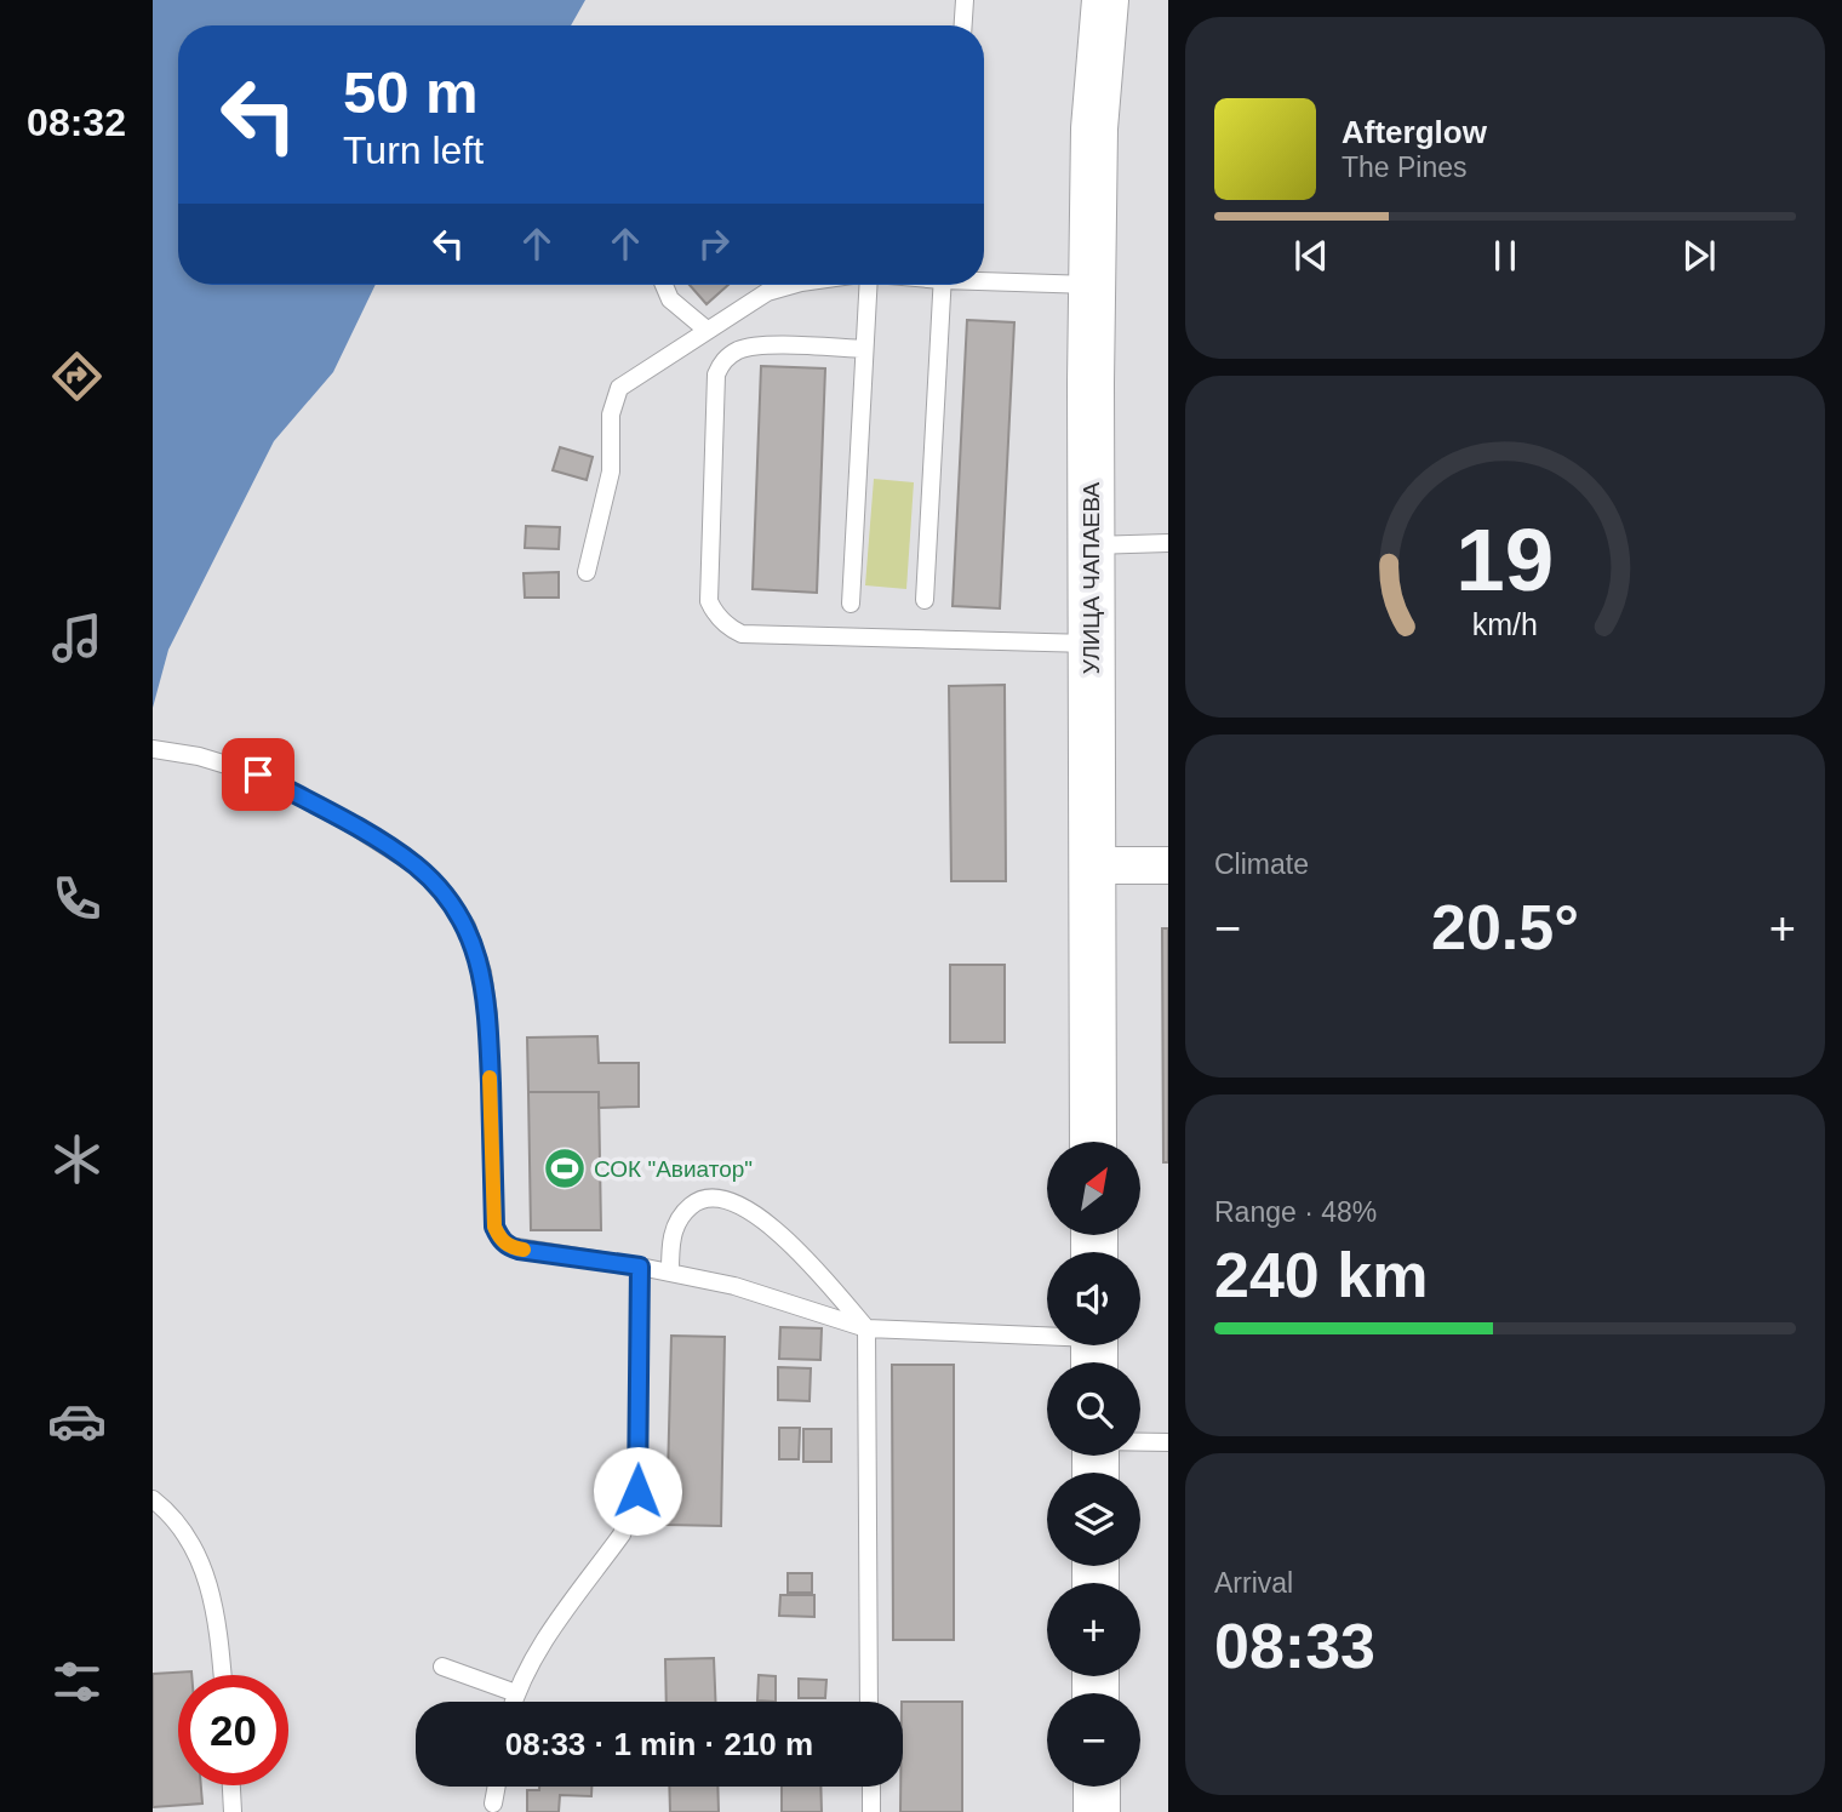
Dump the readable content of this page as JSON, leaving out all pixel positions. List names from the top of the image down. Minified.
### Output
{"streets":{"main road":["УЛИЦА ЧАПАЕВА"]},"places":{"sports":["СОК \"Авиатор\""]},"north":"top right","page":{"tabs":"08:32","turn":["50 m","Turn left"],"song":["Afterglow","The Pines"],"tile":["Climate",["Range · 48%","240 km"],["Arrival","08:33"]],"heat":["−","20.5°","+"],"map_buttons":["+","−"],"limit":"20","trip":"08:33 · 1 min · 210 m","gauge":["19","km/h"]}}
